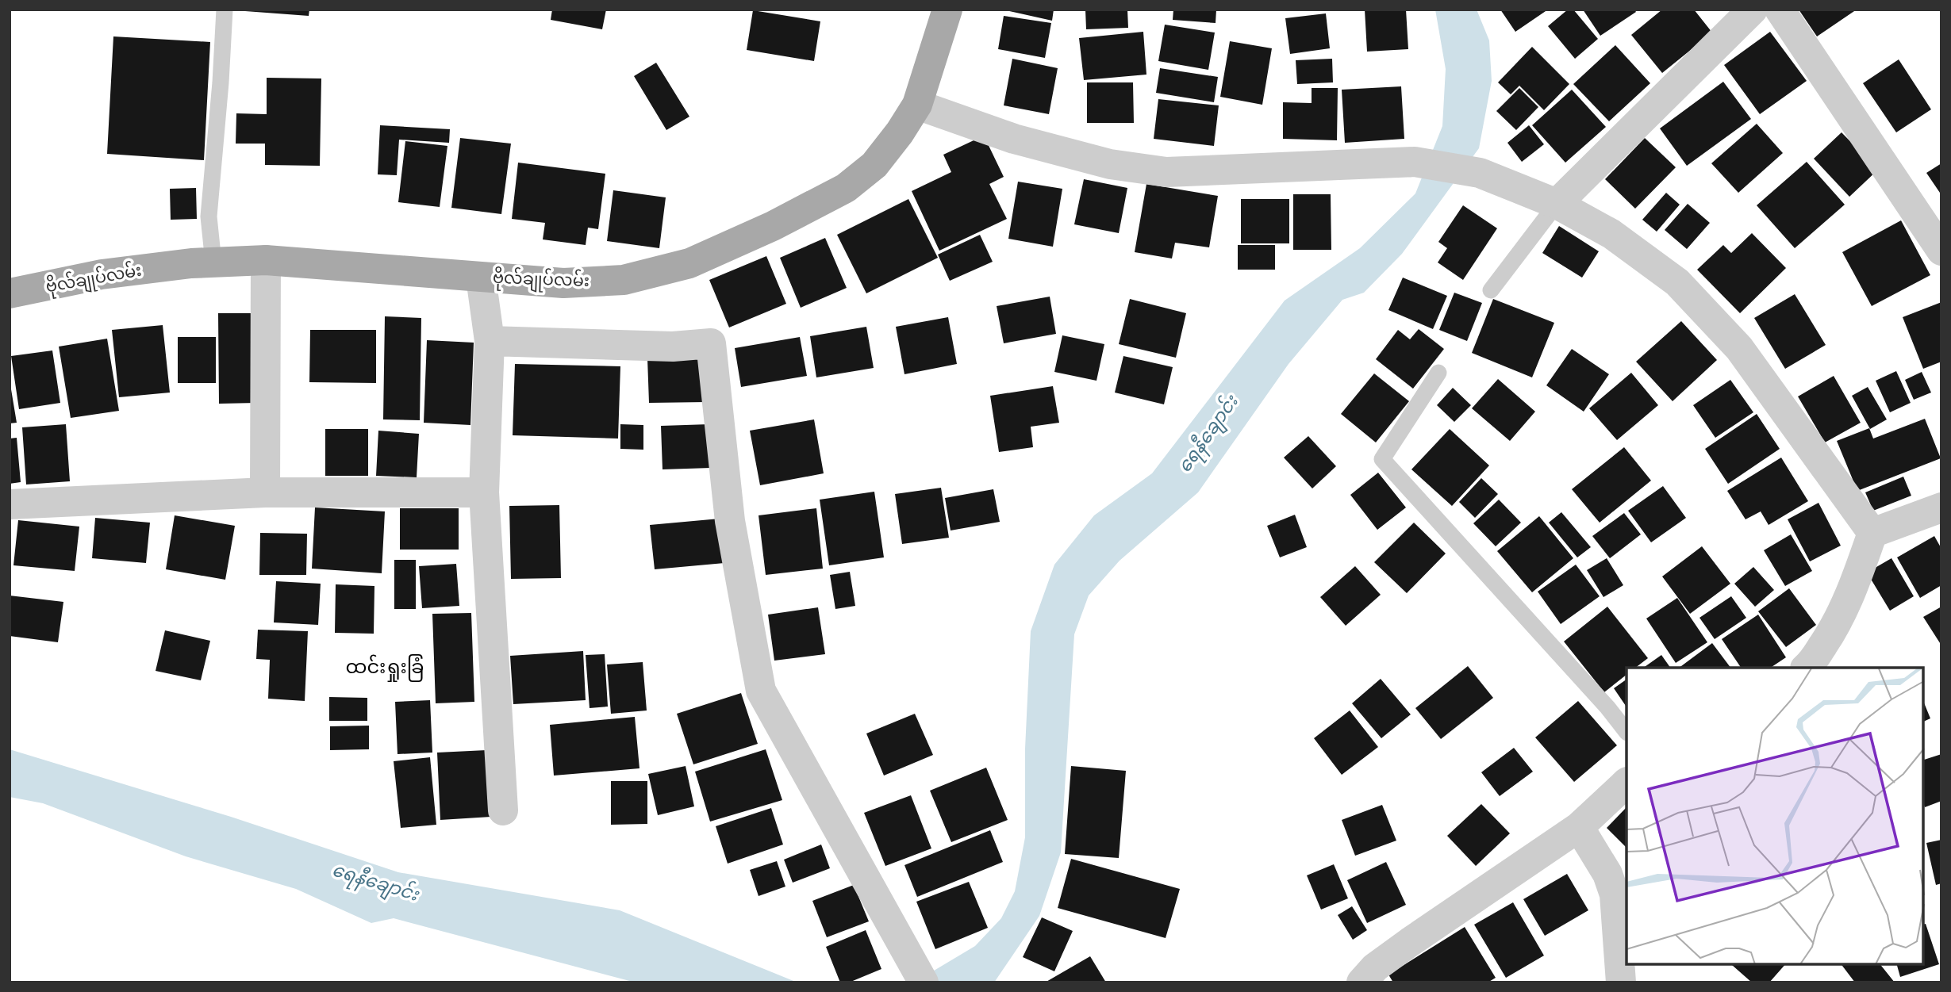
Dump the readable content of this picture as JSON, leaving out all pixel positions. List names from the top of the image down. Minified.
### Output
{"streets":{"main road":["ဗိုလ်‌ချုပ်‌လမ်း"]},"districts":["ထင်းရှုးခြံ"],"water":["ရေနီချောင်း"]}
